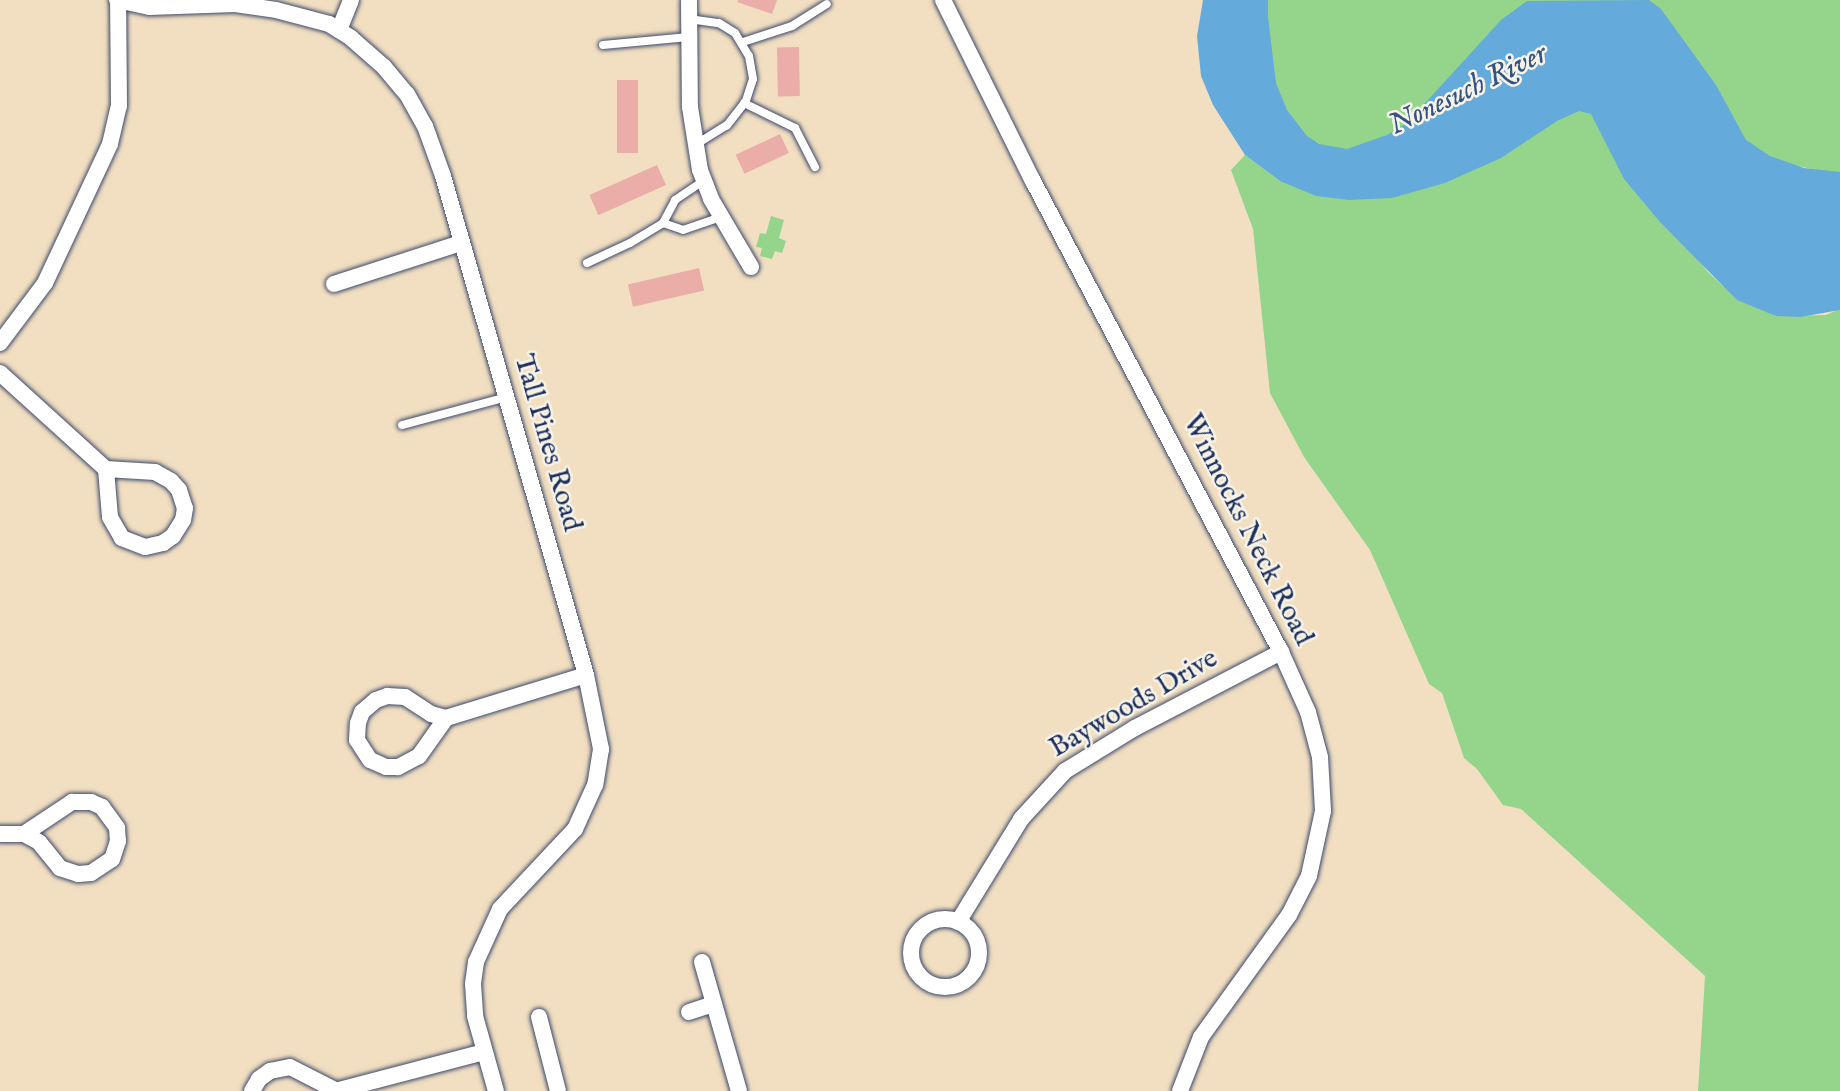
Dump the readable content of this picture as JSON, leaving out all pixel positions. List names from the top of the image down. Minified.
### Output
{"streets":{"street":["Tall Pines Road","Winnocks Neck Road","Baywoods Drive"]},"crossings":[["Winnocks Neck Road","Baywoods Drive"]],"water":["Nonesuch River"]}
